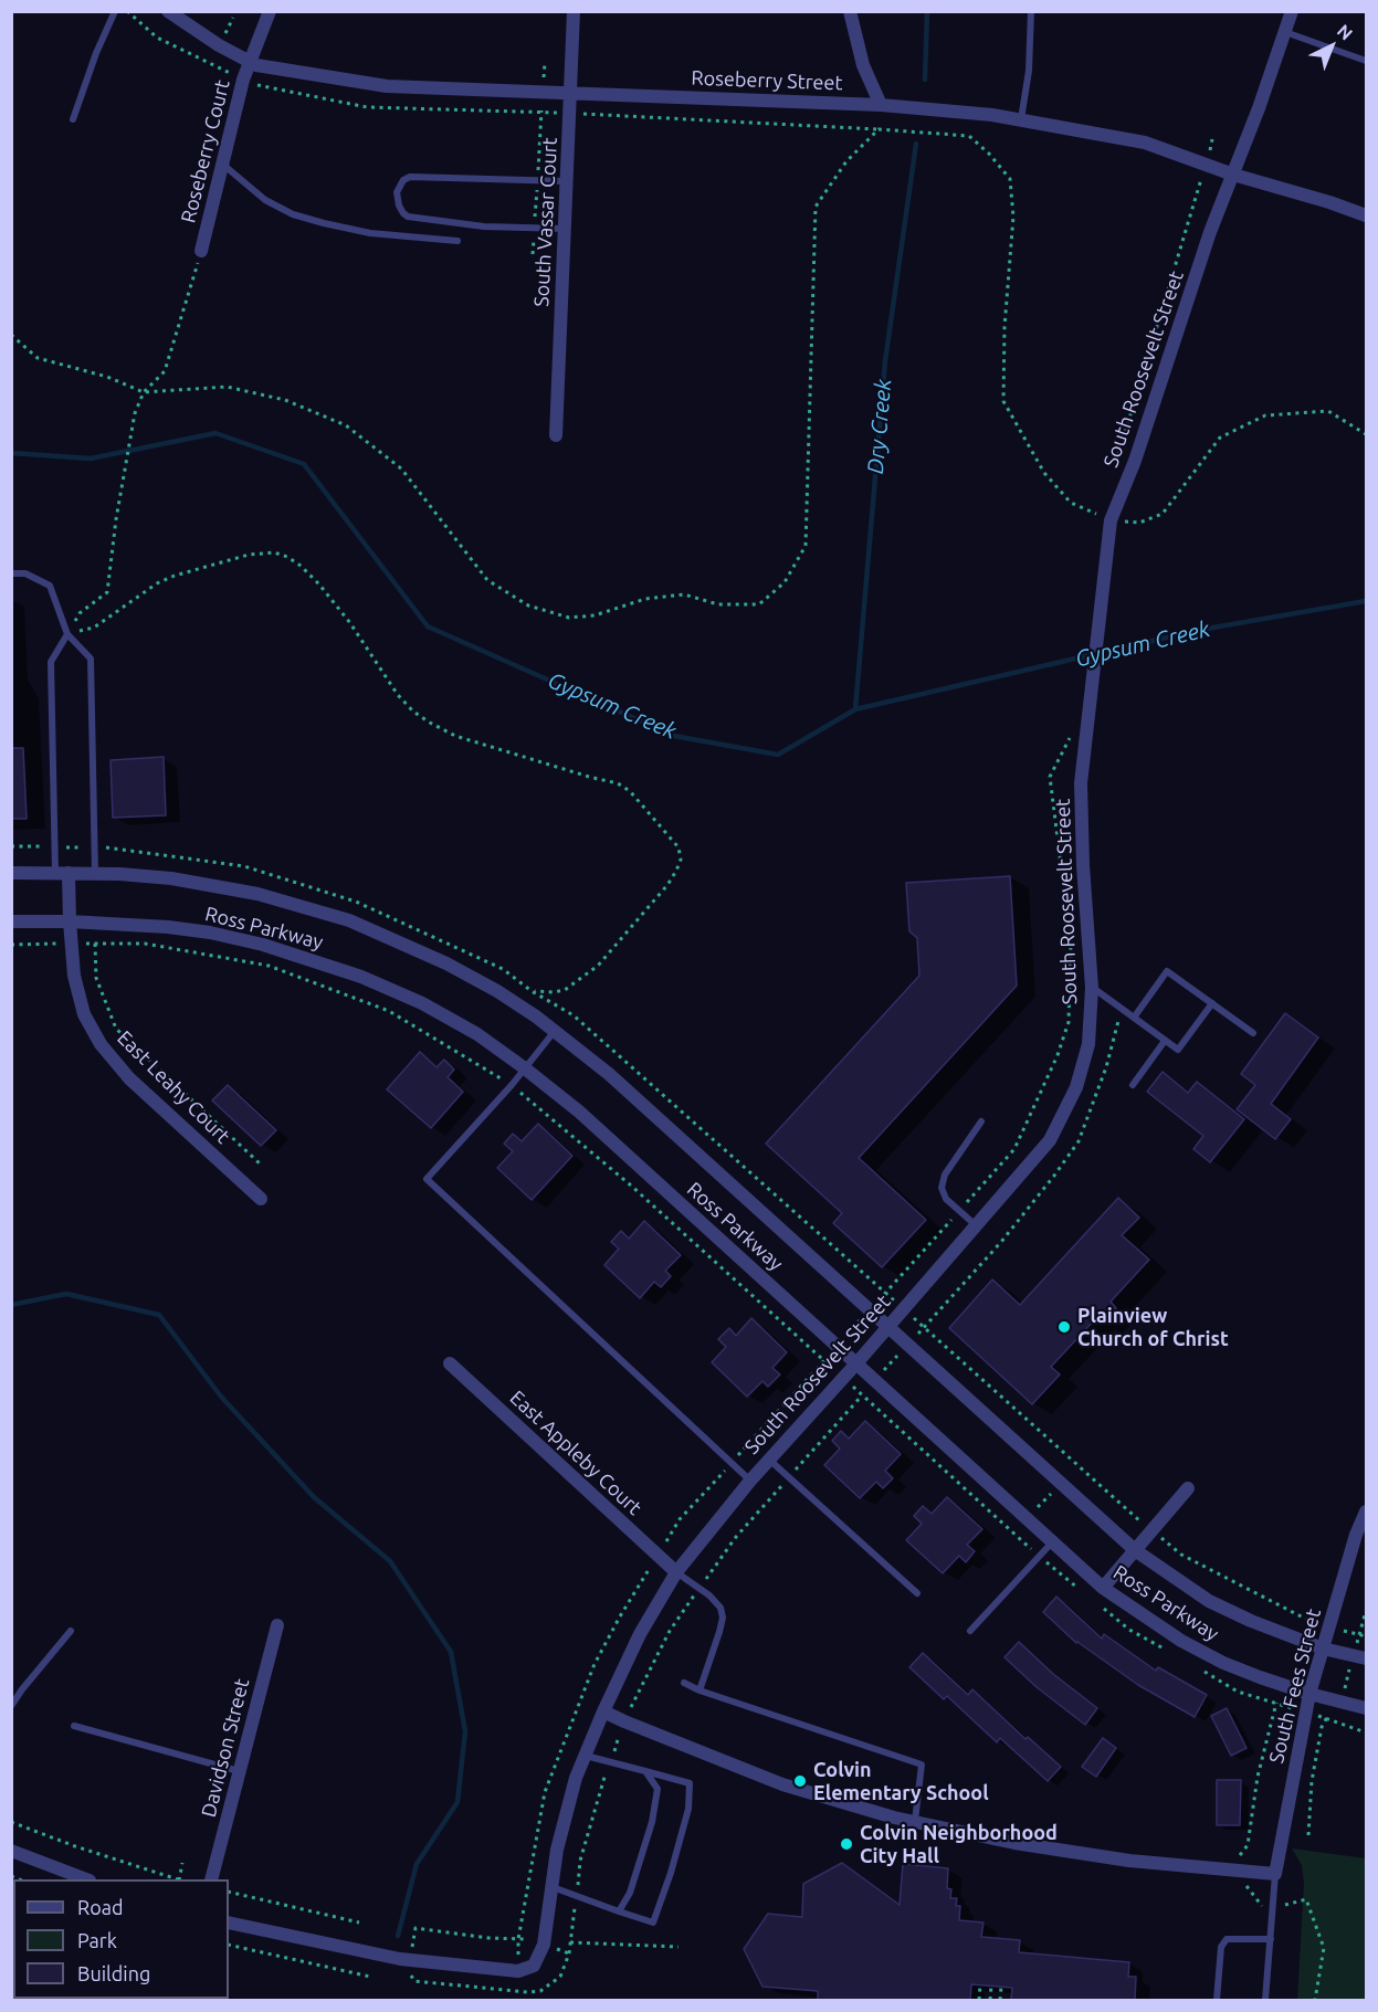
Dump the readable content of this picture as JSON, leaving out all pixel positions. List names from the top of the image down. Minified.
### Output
{"streets":{"street":["Roseberry Street","Roseberry Court","South Vassar Court","South Roosevelt Street","Ross Parkway","East Leahy Court","East Appleby Court","South Fees Street","Davidson Street"]},"crossings":[["Roseberry Street","Roseberry Court"],["Roseberry Street","South Vassar Court"],["Roseberry Street","South Roosevelt Street"],["South Roosevelt Street","Ross Parkway"],["South Roosevelt Street","East Appleby Court"],["Ross Parkway","East Leahy Court"],["Ross Parkway","South Fees Street"]],"water":["Dry Creek","Gypsum Creek"],"places":["Plainview Church of Christ","Colvin Elementary School","Colvin Neighborhood City Hall"],"legend":["Road","Park","Building"],"north":"top right"}
